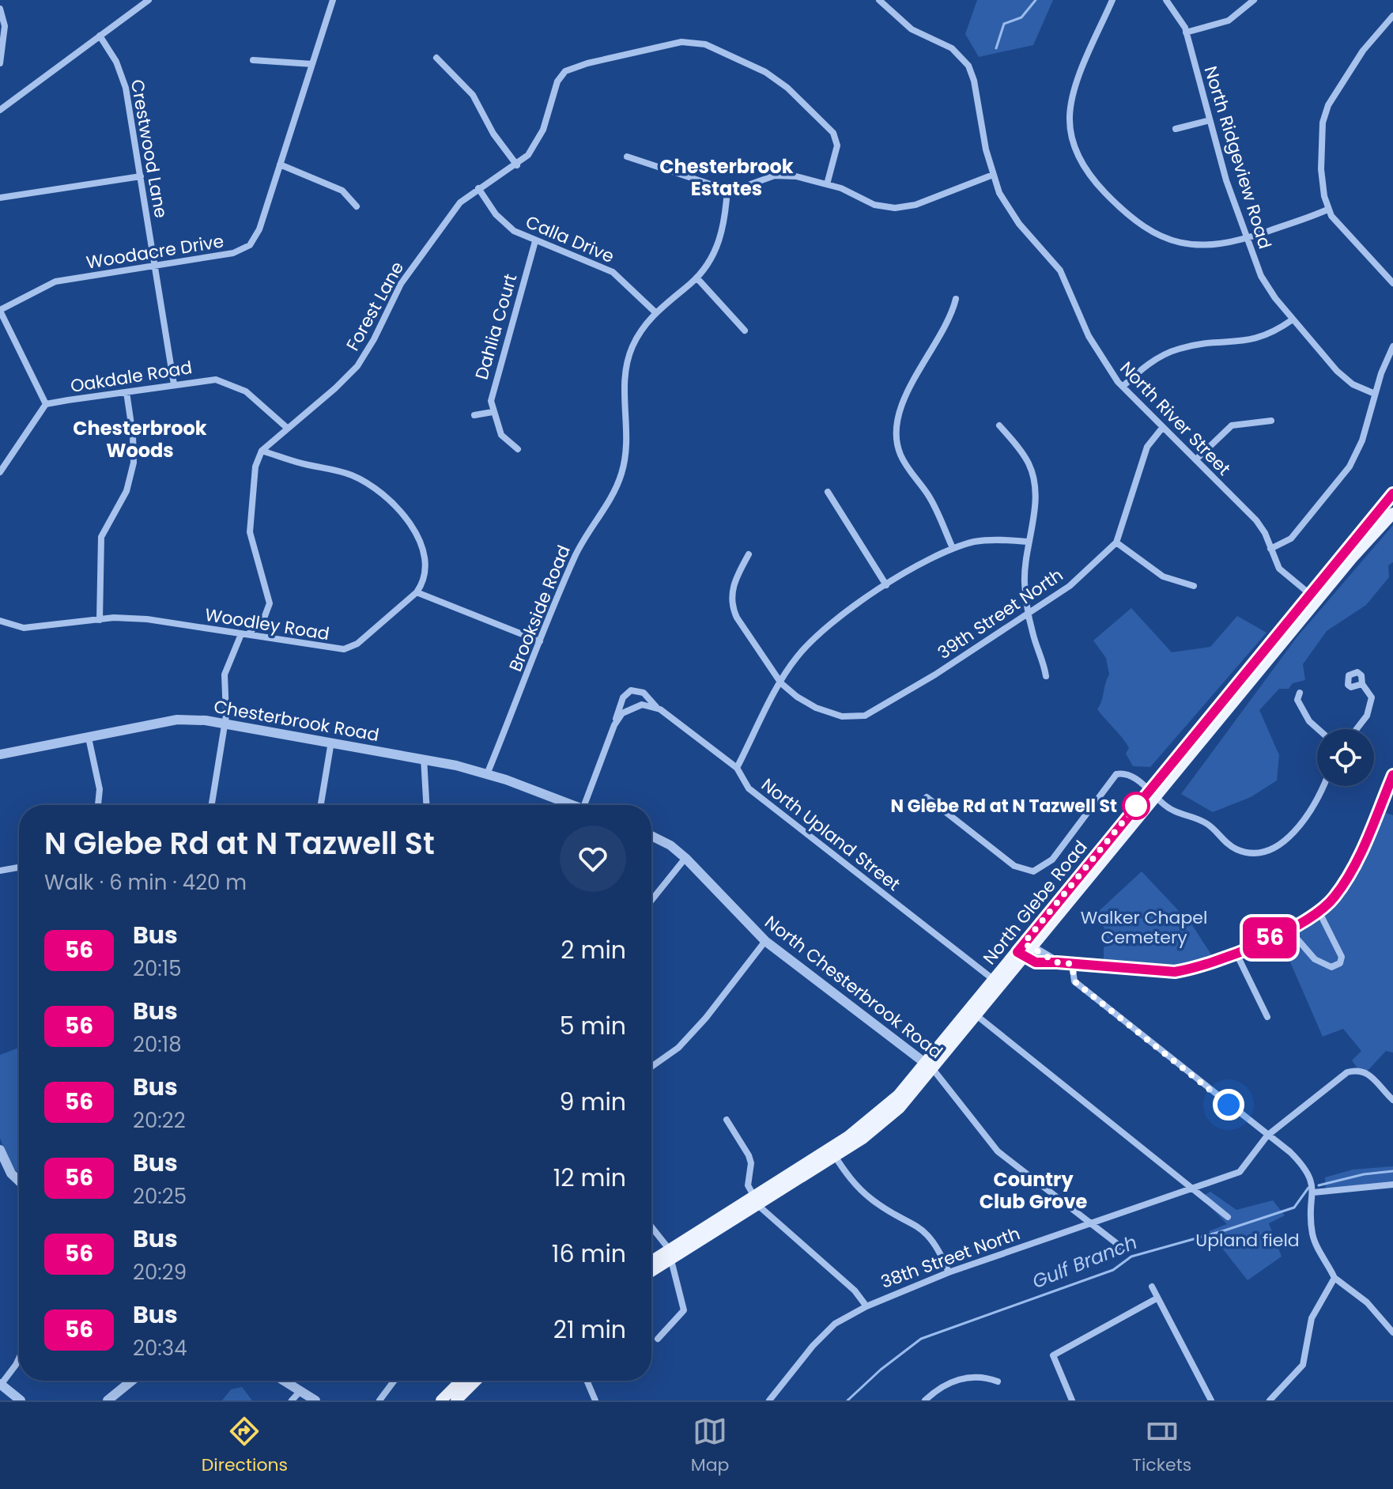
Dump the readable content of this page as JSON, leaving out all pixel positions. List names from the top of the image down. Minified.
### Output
{"streets":{"main road":["North Glebe Road"],"street":["Crestwood Lane","North Ridgeview Road","Calla Drive","Woodacre Drive","Forest Lane","Dahlia Court","Oakdale Road","North River Street","Brookside Road","39th Street North","Woodley Road","Chesterbrook Road","North Upland Street","North Chesterbrook Road","38th Street North"]},"crossings":[["Crestwood Lane","Woodacre Drive"],["Crestwood Lane","Oakdale Road"],["Calla Drive","Forest Lane"],["Calla Drive","Dahlia Court"],["Calla Drive","Brookside Road"],["Forest Lane","Oakdale Road"],["North River Street","39th Street North"],["North River Street","North Glebe Road"],["Brookside Road","Chesterbrook Road"],["North Upland Street","North Glebe Road"],["North Glebe Road","North Chesterbrook Road"],["North Chesterbrook Road","38th Street North"]],"districts":["Chesterbrook Estates","Chesterbrook Woods","Country Club Grove"],"water":["Gulf Branch"],"parks":["Walker Chapel Cemetery","Upland field"],"places":["N Glebe Rd at N Tazwell St"],"lines":["bus line 56"],"page":{"on_map":"56","heading":["N Glebe Rd at N Tazwell St","Walk · 6 min · 420 m"],"list":[{"mark":"56","name":"Bus","note":"20:15","value":"2 min"},{"mark":"56","name":"Bus","note":"20:18","value":"5 min"},{"mark":"56","name":"Bus","note":"20:22","value":"9 min"},{"mark":"56","name":"Bus","note":"20:25","value":"12 min"},{"mark":"56","name":"Bus","note":"20:29","value":"16 min"},{"mark":"56","name":"Bus","note":"20:34","value":"21 min"}],"tabs":["Directions","Map","Tickets"]}}
